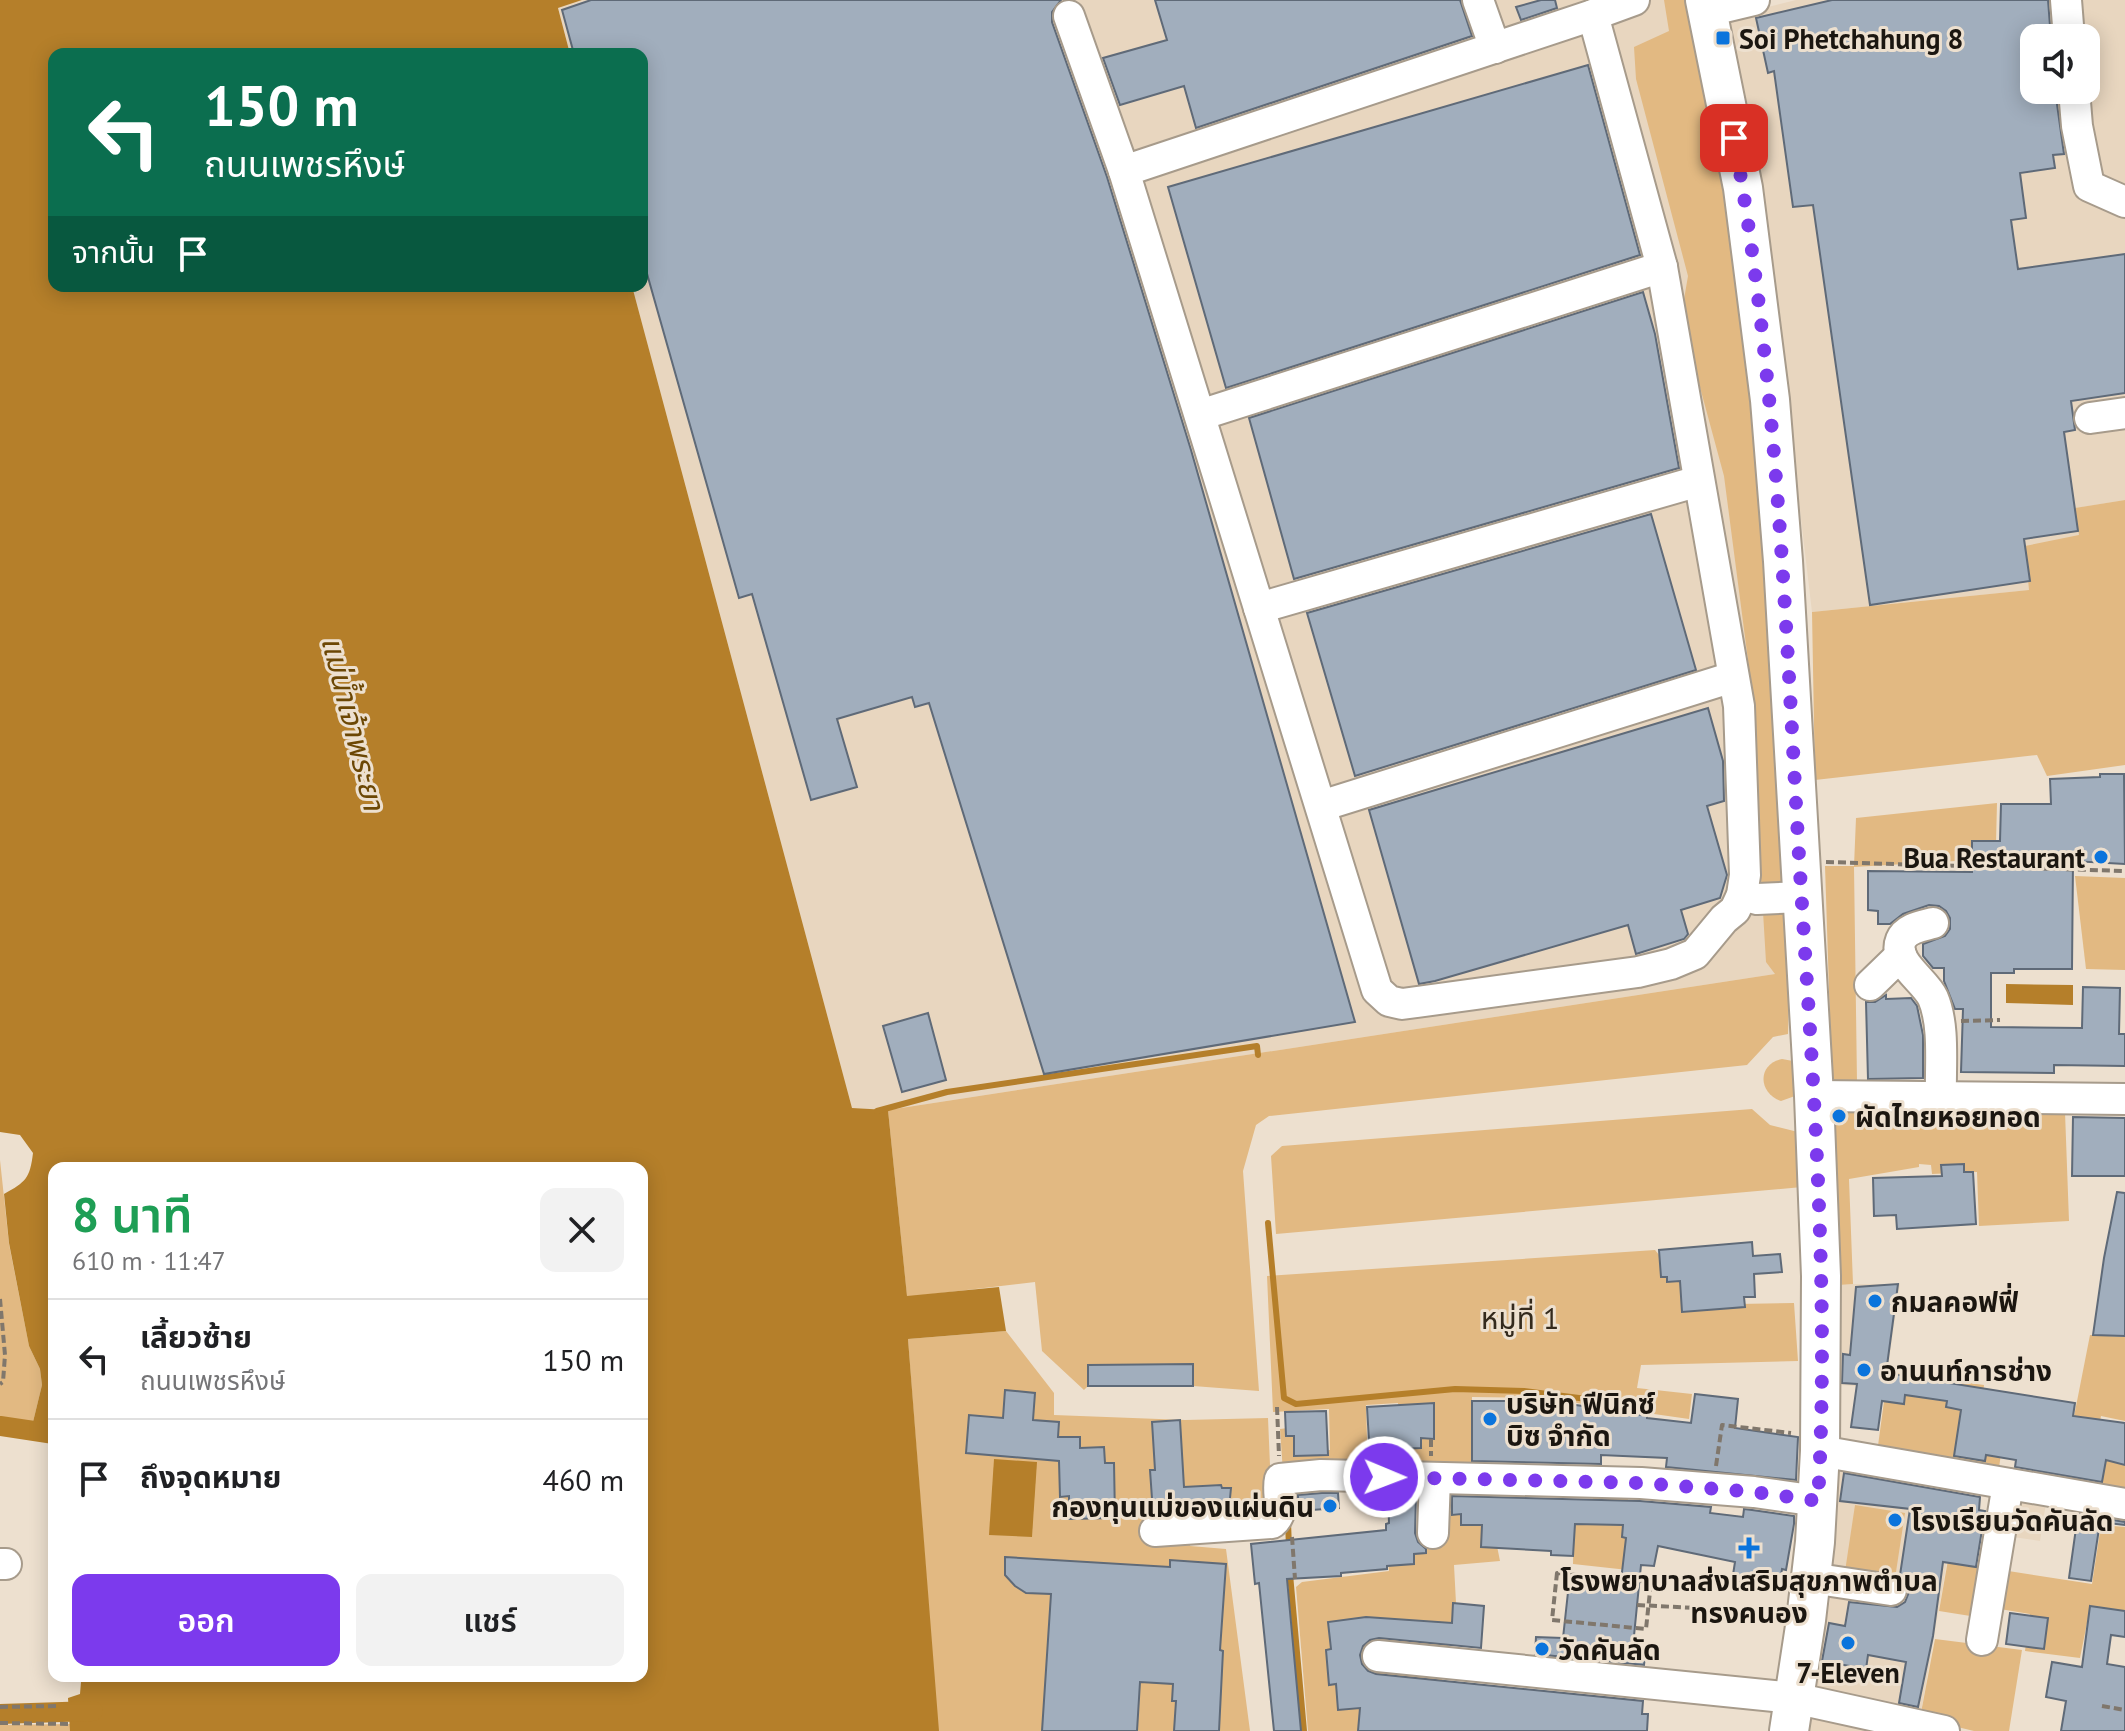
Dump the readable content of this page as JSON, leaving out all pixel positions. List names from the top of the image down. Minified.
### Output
{"districts":["หมู่ที่ 1"],"water":["แม่น้ำเจ้าพระยา"],"places":{"transit":["Soi Phetchahung 8"],"other":["Bua Restaurant","ผัดไทยหอยทอด","กมลคอฟฟี่","อานนท์การช่าง","บริษัท ฟีนิกซ์ บิซ จำกัด","กองทุนแม่ของแผ่นดิน","โรงเรียนวัดคันลัด","7-Eleven","วัดคันลัด"],"health":["โรงพยาบาลส่งเสริมสุขภาพตำบล ทรงคนอง"]},"page":{"turn":["150 m","ถนนเพชรหึงษ์"],"then":"จากนั้น","heading":["8 นาที","610 m · 11:47"],"list":[{"name":"เลี้ยวซ้าย","note":"ถนนเพชรหึงษ์","value":"150 m"},{"name":"ถึงจุดหมาย","value":"460 m"}],"buttons":["ออก","แชร์"]}}
